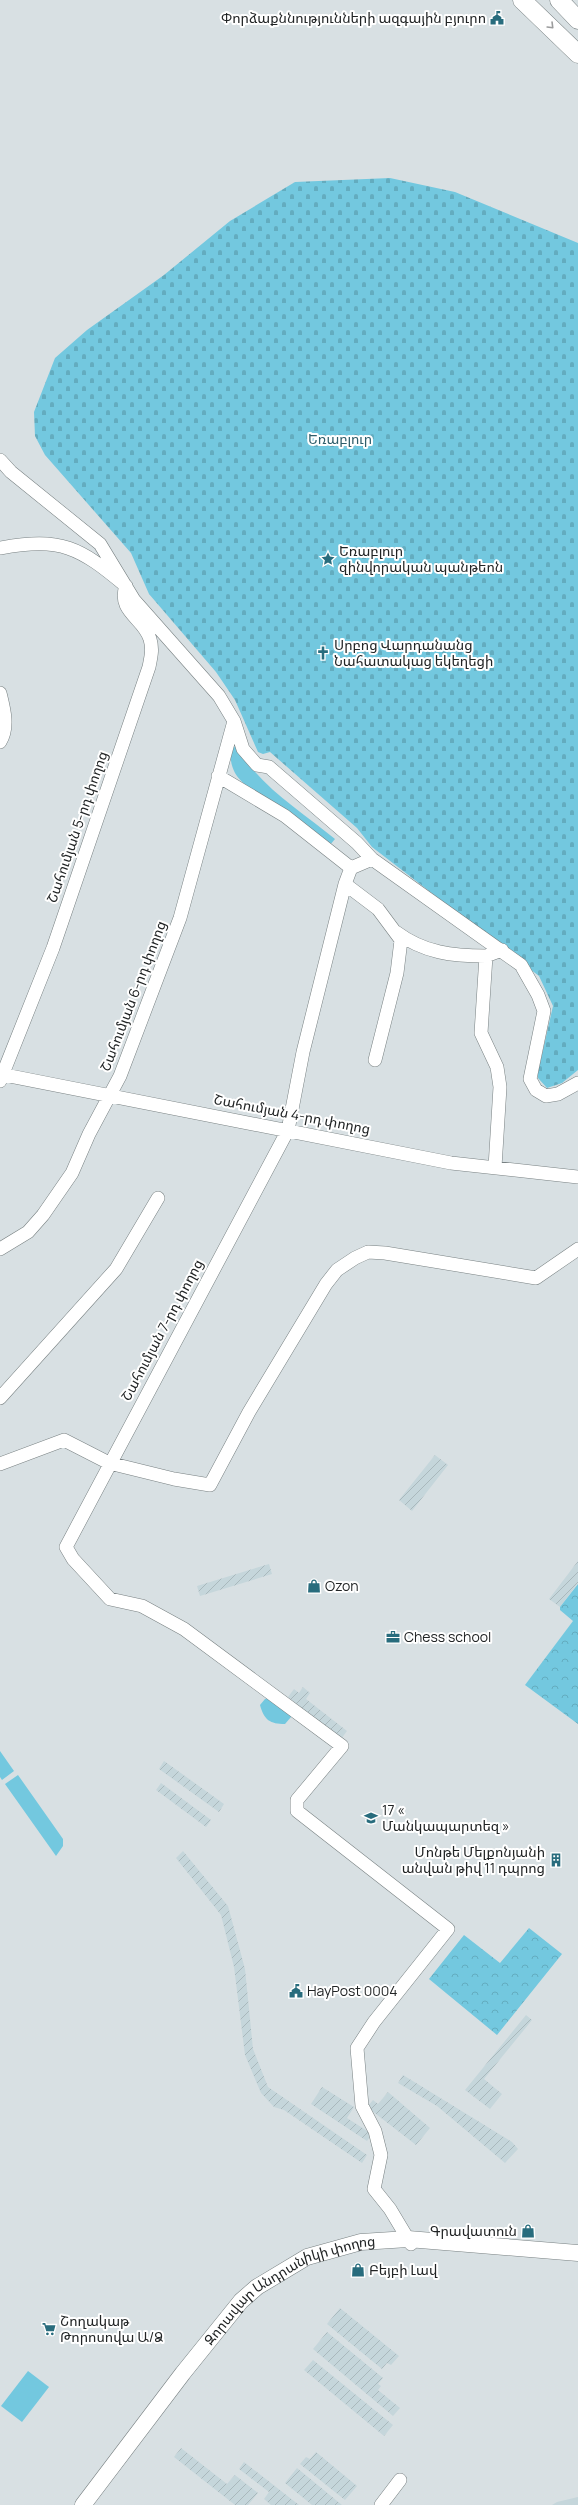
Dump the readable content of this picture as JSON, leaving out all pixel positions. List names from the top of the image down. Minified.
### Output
{"streets":{"main road":["Զորավար Անդրանիկի փողոց"],"street":["Շահումյան 5-րդ փողոց","Շահումյան 6-րդ փողոց","Շահումյան 4-րդ փողոց","Շահումյան 7-րդ փողոց"]},"crossings":[["Շահումյան 5-րդ փողոց","Շահումյան 4-րդ փողոց"],["Շահումյան 6-րդ փողոց","Շահումյան 4-րդ փողոց"],["Շահումյան 4-րդ փողոց","Շահումյան 7-րդ փողոց"],["Շահումյան 7-րդ փողոց","Զորավար Անդրանիկի փողոց"]],"parks":["Եռաբլուր"],"places":{"public building":["Փորձաքննությունների ազգային բյուրո","HayPost 0004"],"place":["Եռաբլուր զինվորական պանթեոն"],"church":["Սրբոց Վարդանանց Նահատակաց եկեղեցի"],"shop":["Ozon","Գրավատուն","Բեյբի Լավ"],"office":["Chess school"],"school or university":["17 « Մանկապարտեզ »"],"building":["Մոնթե Մելքոնյանի անվան թիվ 11 դպրոց"],"supermarket":["Շողակաթ Թորոսովա Ա/Ձ"]}}
